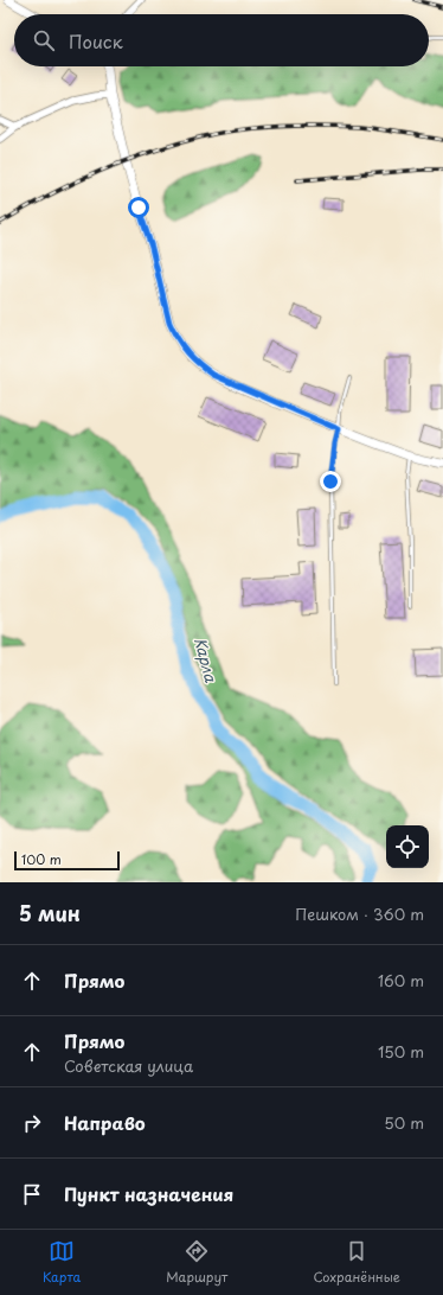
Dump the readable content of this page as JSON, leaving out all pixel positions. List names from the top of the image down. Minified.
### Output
{"water":["Карла"],"scale_bar":"100 m","page":{"search":"Поиск","scale":"100 m","heading":["5 мин","Пешком · 360 m"],"list":[["Прямо","160 m"],["Прямо","Советская улица","150 m"],["Направо","50 m"],"Пункт назначения"],"nav":["Карта","Маршрут","Сохранённые"]}}
